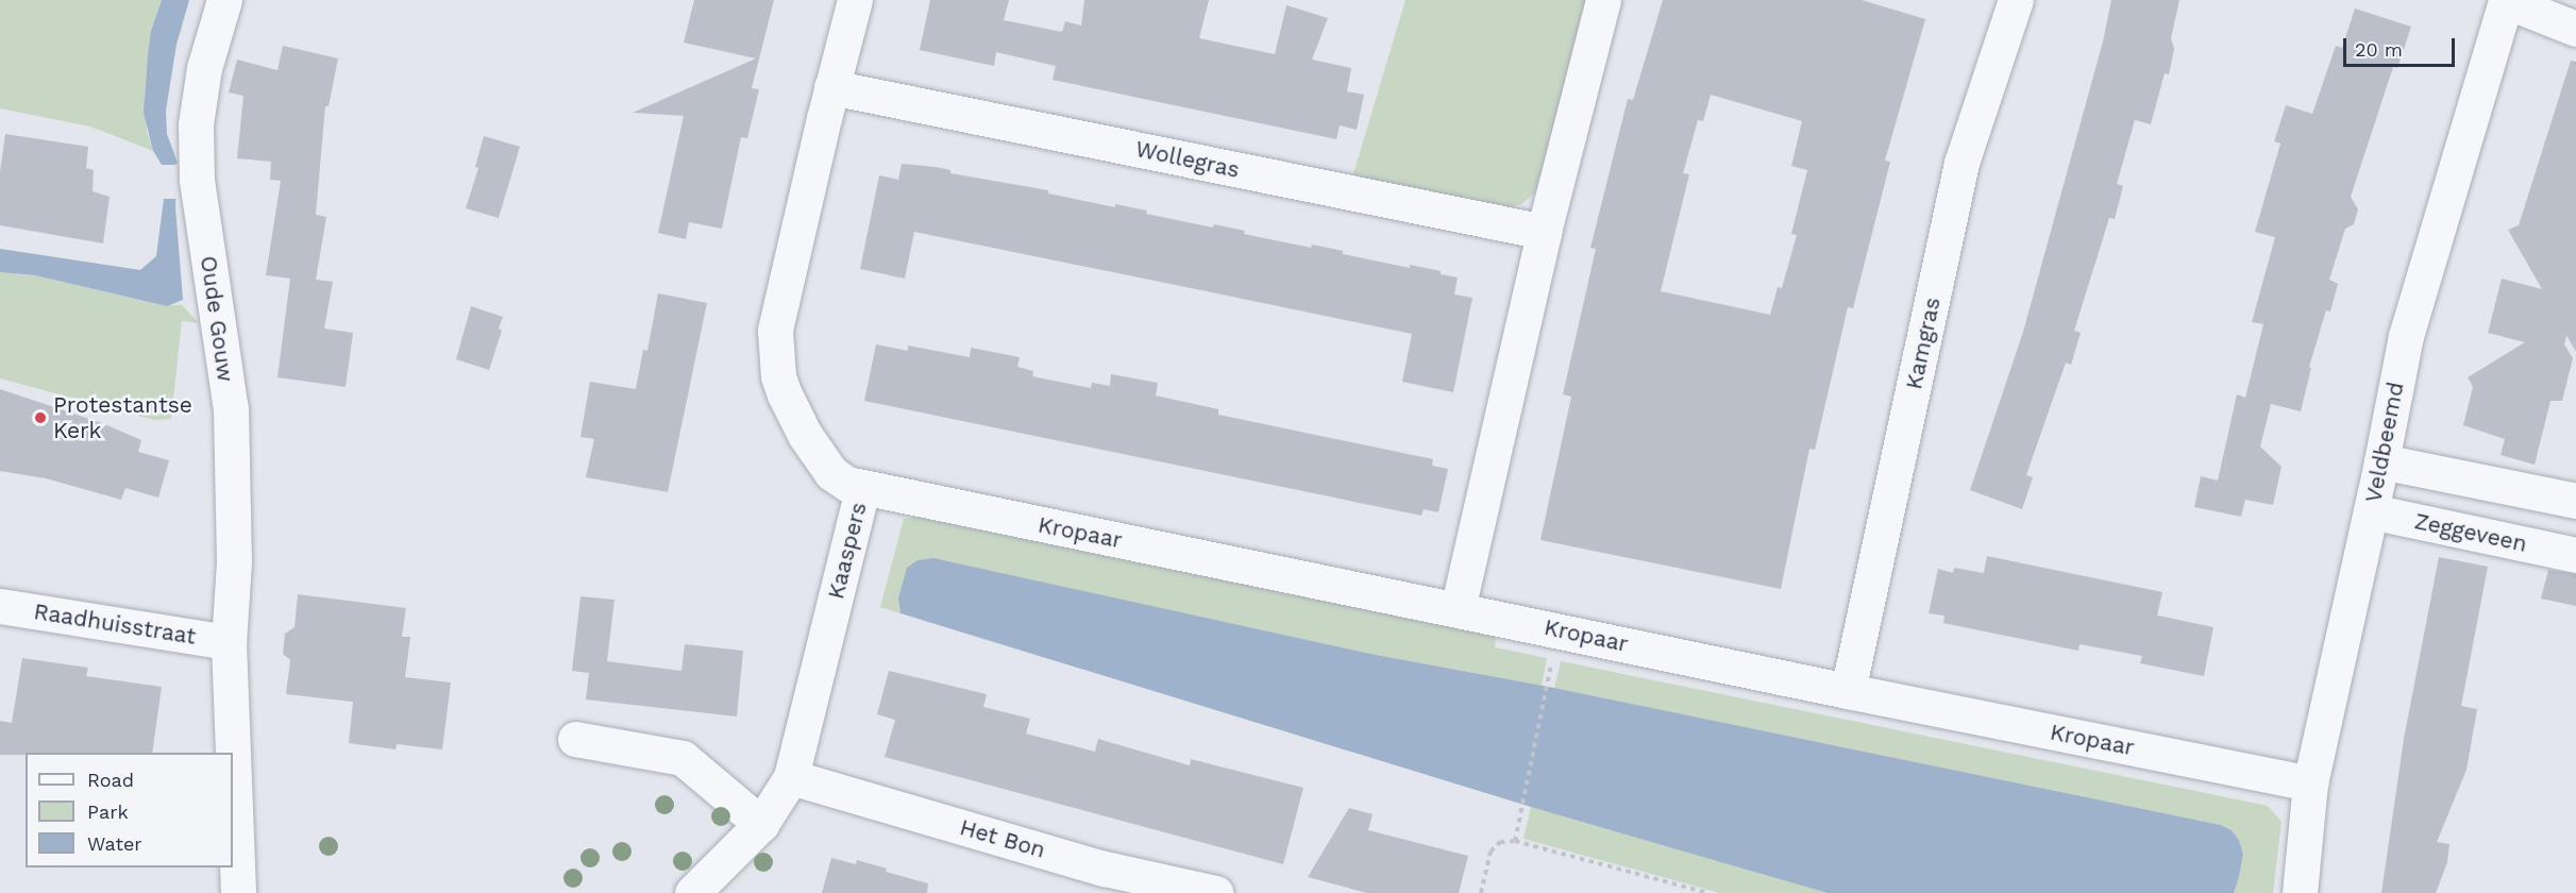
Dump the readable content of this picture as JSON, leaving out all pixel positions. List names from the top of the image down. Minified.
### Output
{"streets":{"street":["Wollegras","Oude Gouw","Kamgras","Veldbeemd","Kropaar","Zeggeveen","Kaaspers","Raadhuisstraat","Het Bon"]},"crossings":[["Wollegras","Kaaspers"],["Oude Gouw","Raadhuisstraat"],["Kamgras","Kropaar"],["Veldbeemd","Kropaar"],["Veldbeemd","Zeggeveen"],["Kropaar","Kaaspers"],["Kaaspers","Het Bon"]],"places":["Protestantse Kerk"],"legend":["Road","Park","Water"],"scale_bar":"20 m"}
